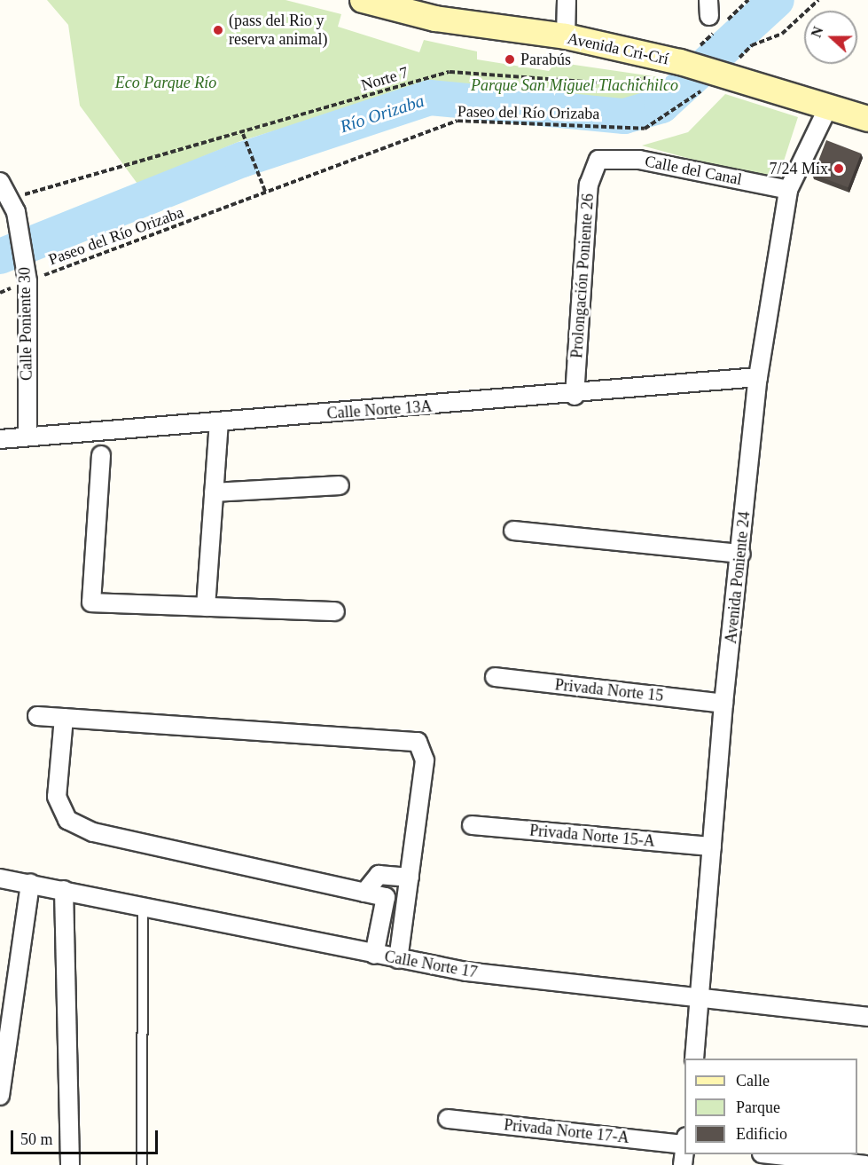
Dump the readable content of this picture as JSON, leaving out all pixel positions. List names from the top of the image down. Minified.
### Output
{"streets":{"main road":["Avenida Cri-Crí"],"street":["Calle del Canal","Prolongación Poniente 26","Calle Poniente 30","Calle Norte 13A","Avenida Poniente 24","Privada Norte 15","Privada Norte 15-A","Calle Norte 17","Privada Norte 17-A"],"path":["Norte 7","Paseo del Río Orizaba"]},"crossings":[["Avenida Cri-Crí","Paseo del Río Orizaba"],["Avenida Cri-Crí","Avenida Poniente 24"],["Norte 7","Calle Poniente 30"],["Paseo del Río Orizaba","Calle Poniente 30"],["Calle del Canal","Prolongación Poniente 26"],["Calle del Canal","Avenida Poniente 24"],["Prolongación Poniente 26","Calle Norte 13A"],["Calle Poniente 30","Calle Norte 13A"],["Calle Norte 13A","Avenida Poniente 24"],["Avenida Poniente 24","Privada Norte 15"],["Avenida Poniente 24","Privada Norte 15-A"],["Avenida Poniente 24","Calle Norte 17"]],"water":["Río Orizaba"],"parks":["Eco Parque Río","Parque San Miguel Tlachichilco"],"places":["(pass del Rio y reserva animal)","Parabús","7/24 Mix"],"legend":["Calle","Parque","Edificio"],"scale_bar":"50 m","north":"left"}
